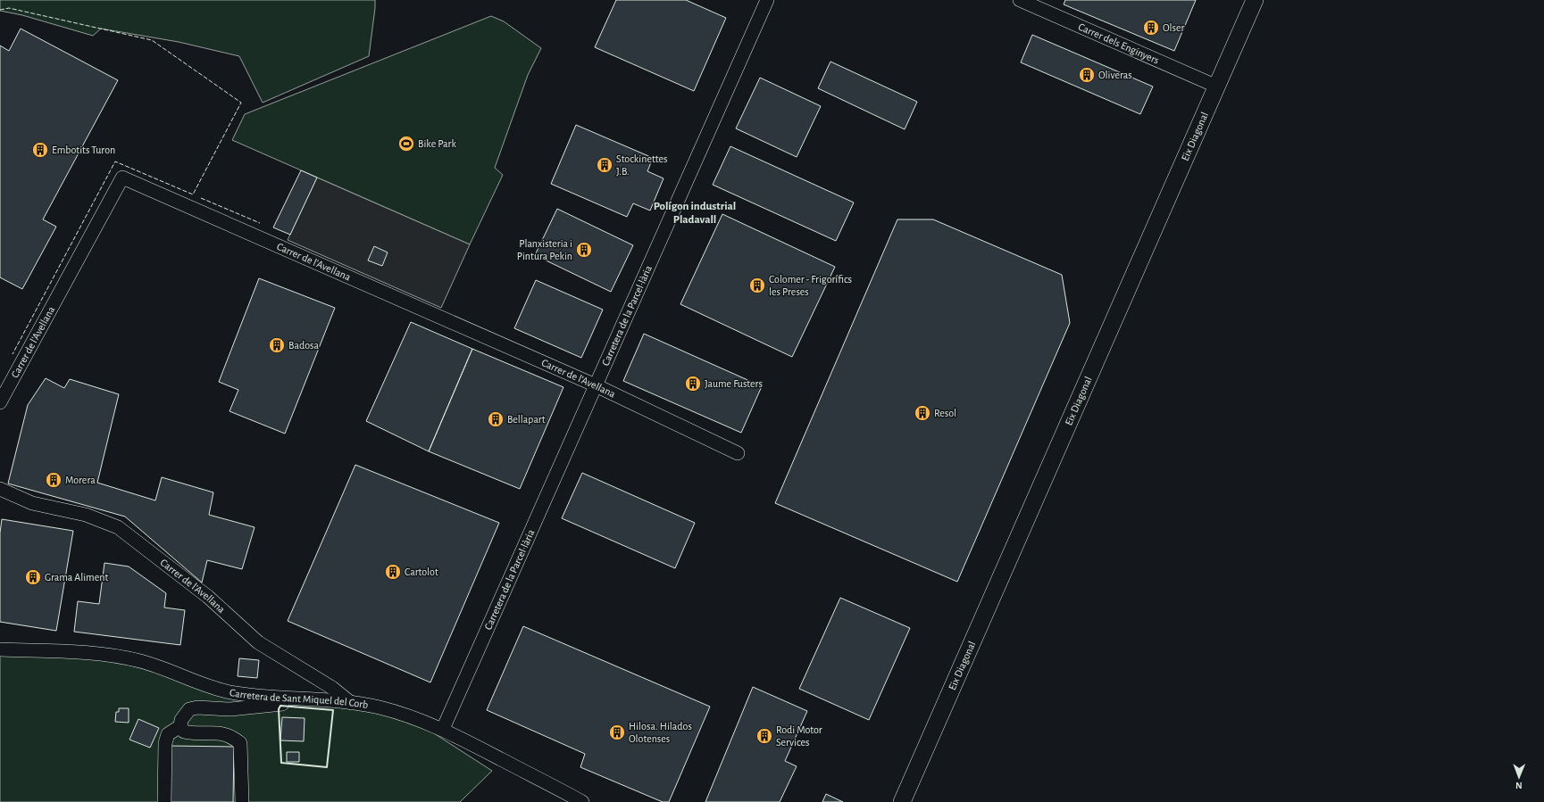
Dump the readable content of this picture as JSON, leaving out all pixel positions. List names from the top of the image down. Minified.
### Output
{"streets":{"main road":["Eix Diagonal"],"street":["Carrer dels Enginyers","Carrer de l'Avellana","Carretera de la Parcel·lària","Carretera de Sant Miquel del Corb"]},"crossings":[["Carrer dels Enginyers","Eix Diagonal"],["Carrer de l'Avellana","Carretera de la Parcel·lària"],["Carrer de l'Avellana","Carretera de Sant Miquel del Corb"],["Carretera de la Parcel·lària","Carretera de Sant Miquel del Corb"]],"districts":["Polígon industrial Pladavall"],"places":{"building":["Olser","Oliveras","Embotits Turon","Stockinettes J.B.","Planxisteria i Pintura Pekin","Colomer - Frigorífics les Preses","Badosa","Jaume Fusters","Resol","Bellapart","Morera","Cartolot","Grama Aliment","Hilosa. Hilados Olotenses","Rodi Motor Services"],"sports":["Bike Park"]},"north":"bottom"}
